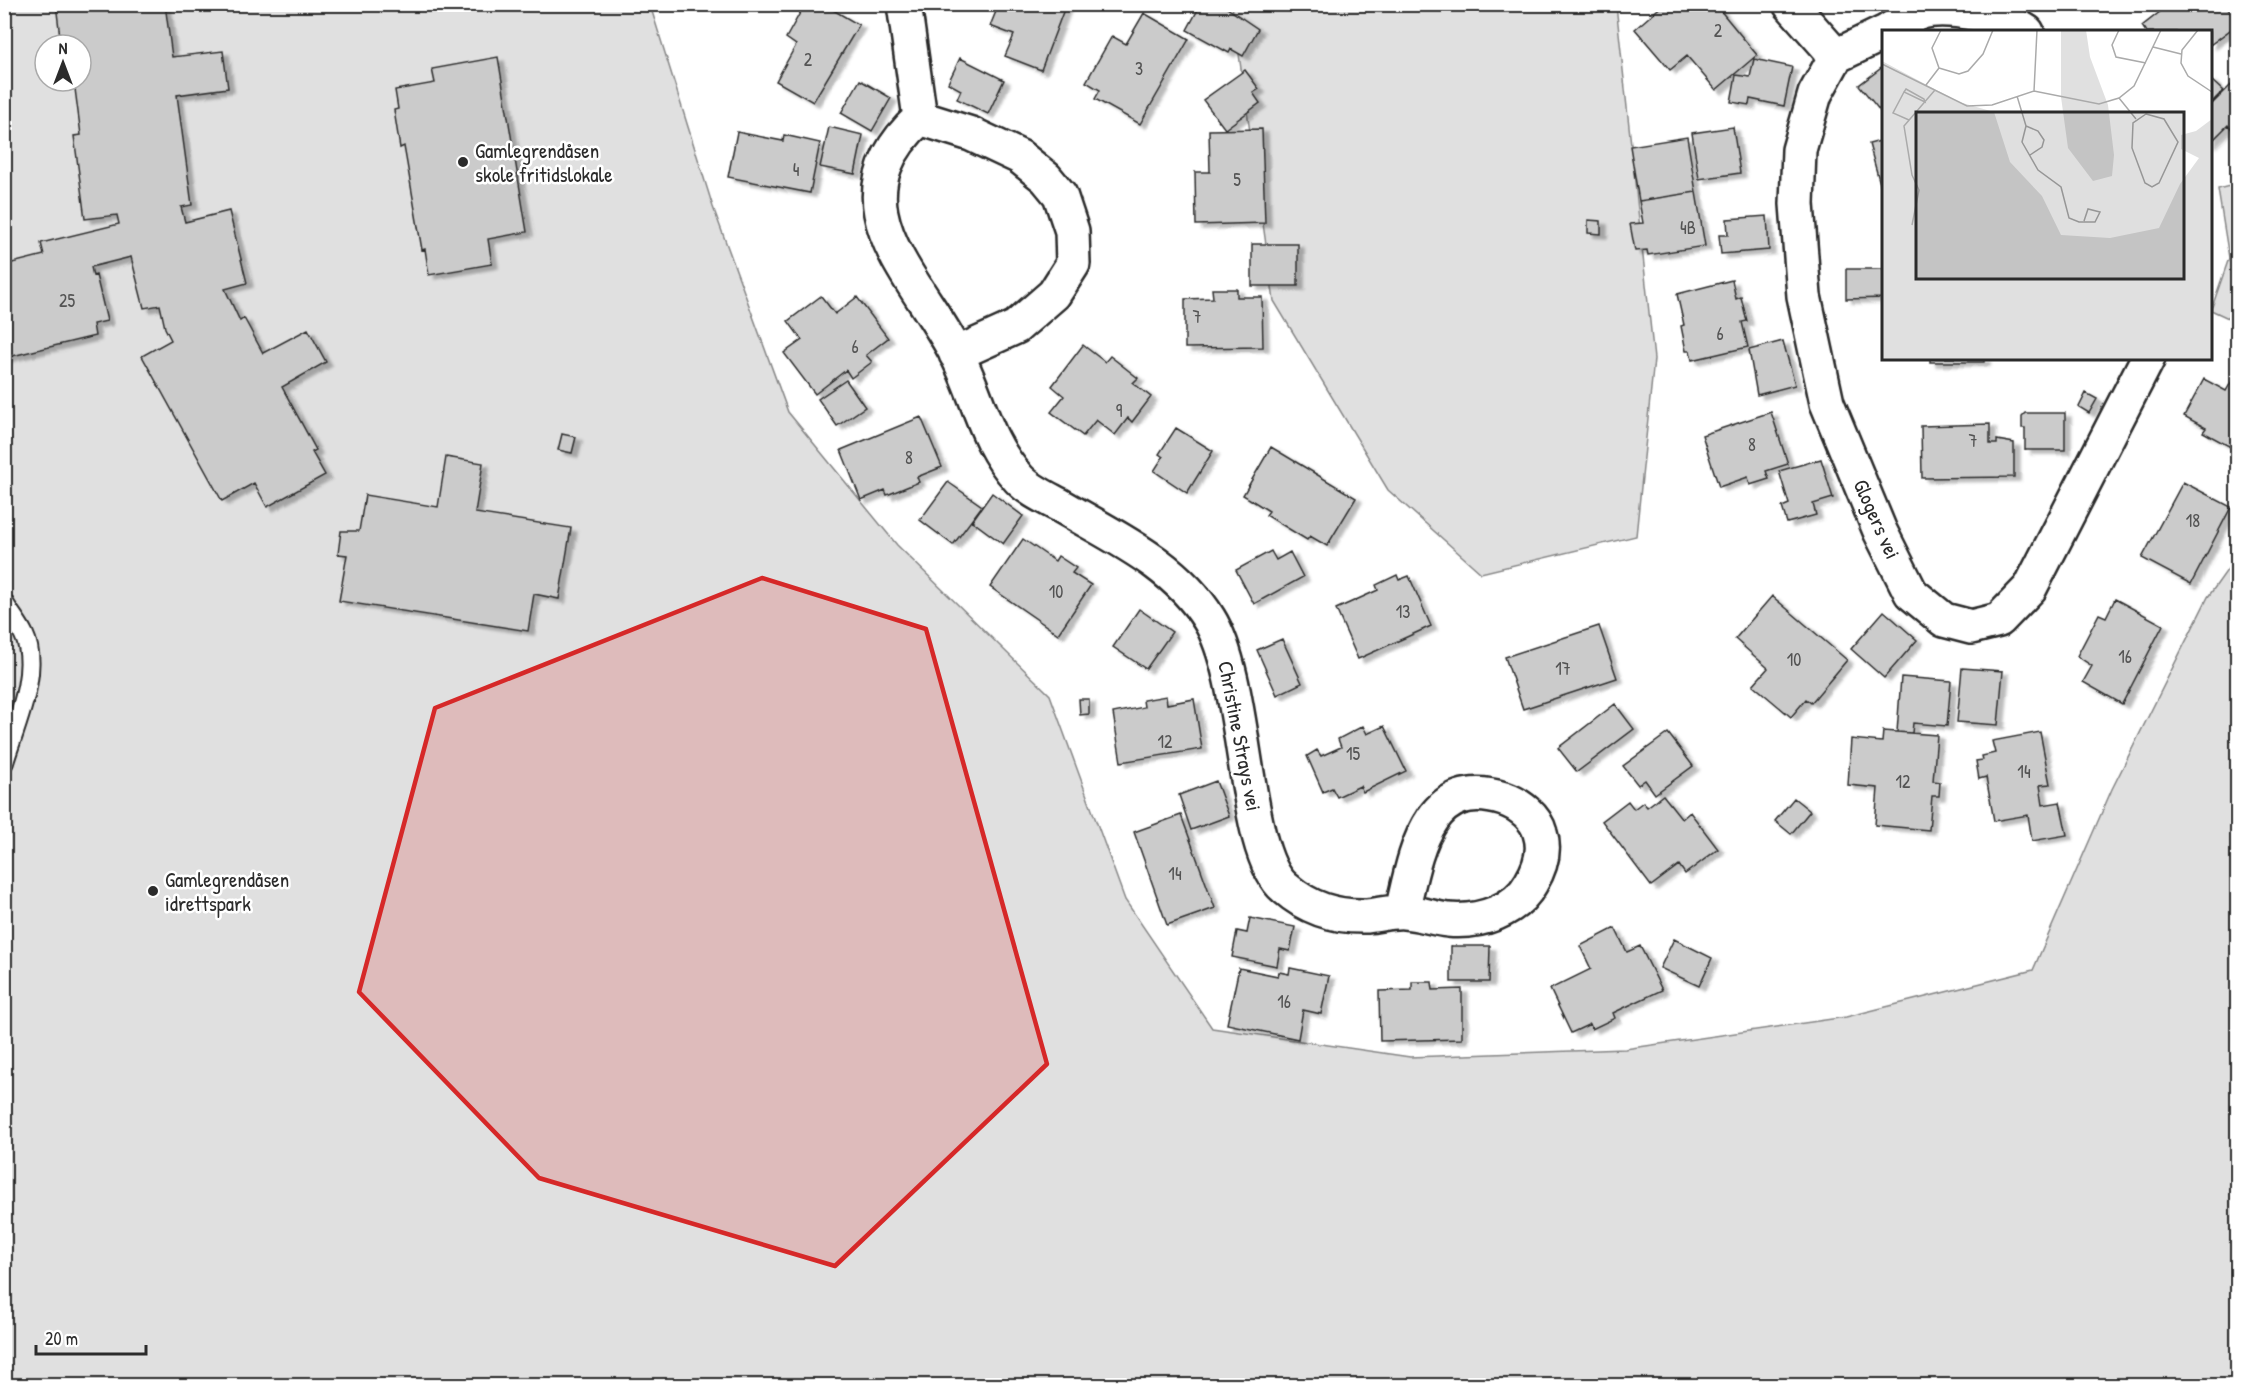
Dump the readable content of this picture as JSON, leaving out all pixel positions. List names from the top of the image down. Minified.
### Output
{"streets":{"street":["Glogers vei","Christine Strays vei"]},"places":["Gamlegrendåsen skole fritidslokale","Gamlegrendåsen idrettspark"],"house_numbers":["2","2","3","4","5","4B","25","7","6","6","9","7","8","8","18","10","13","16","10","17","12","15","14","12","14","16"],"scale_bar":"20 m","north":"top"}
